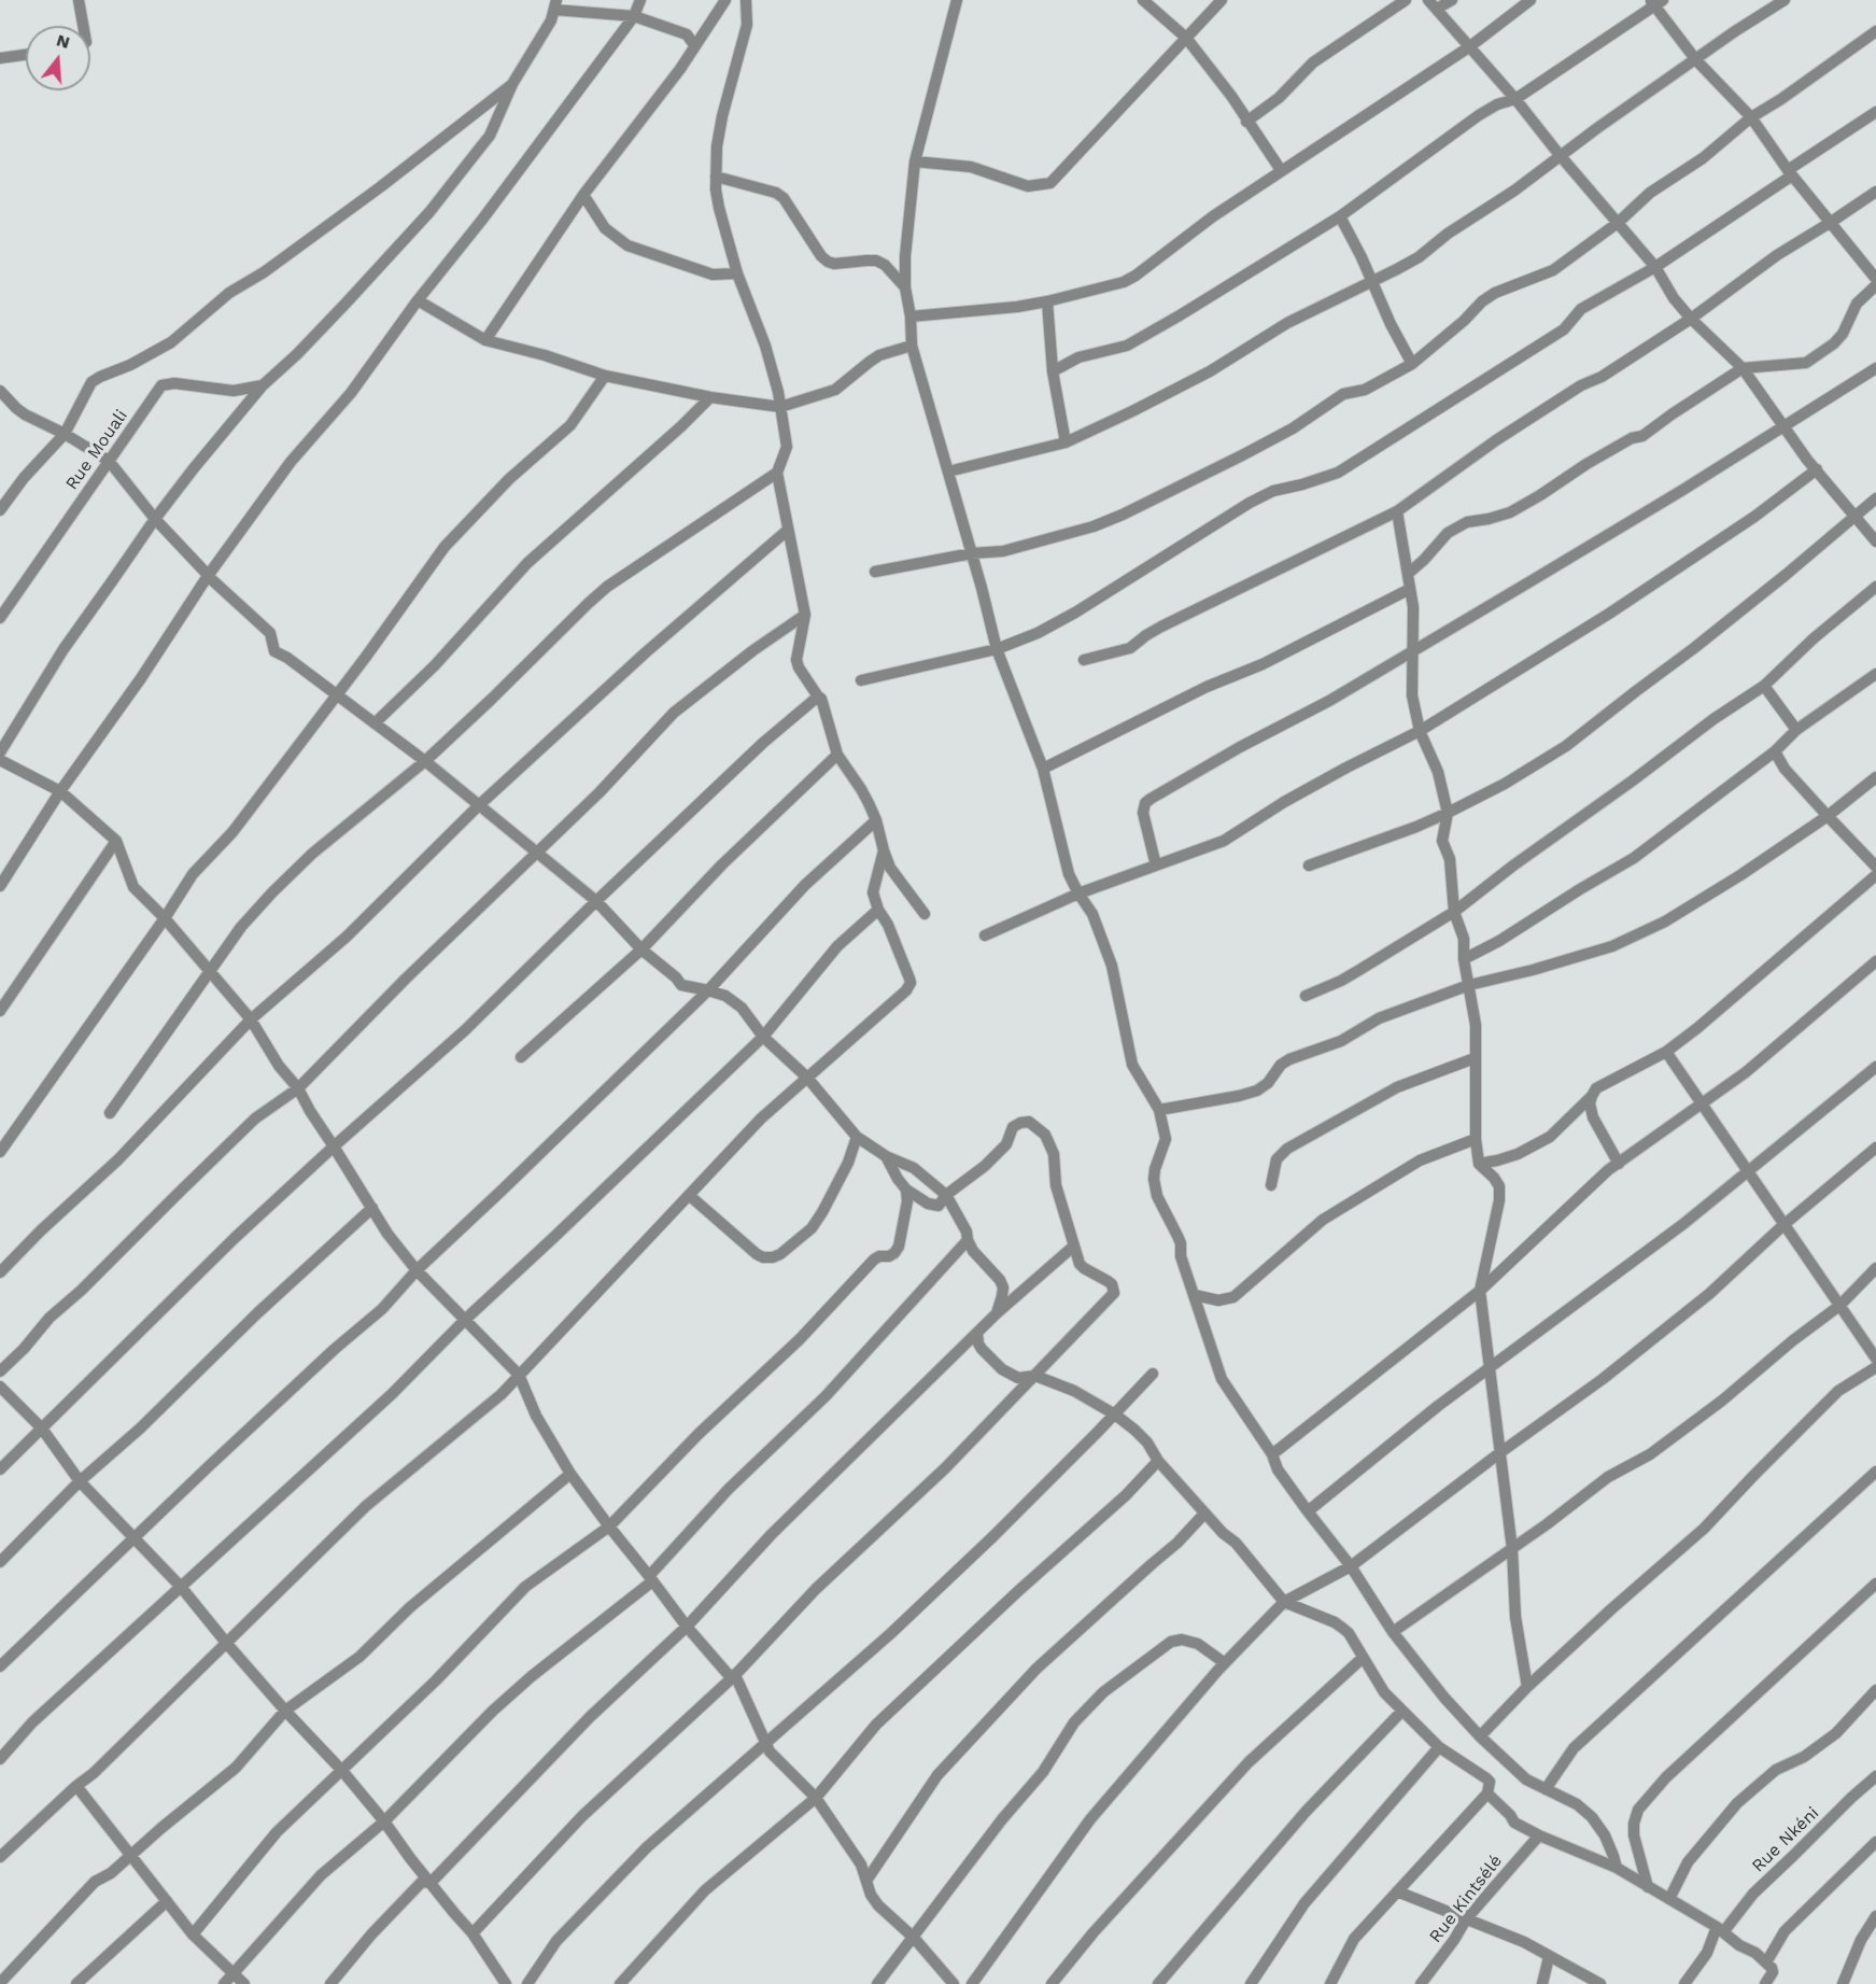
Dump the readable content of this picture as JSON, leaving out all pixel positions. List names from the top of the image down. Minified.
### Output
{"streets":{"street":["Rue Mouali","Rue Nkéni","Rue Kintsélé"]},"north":"top"}
